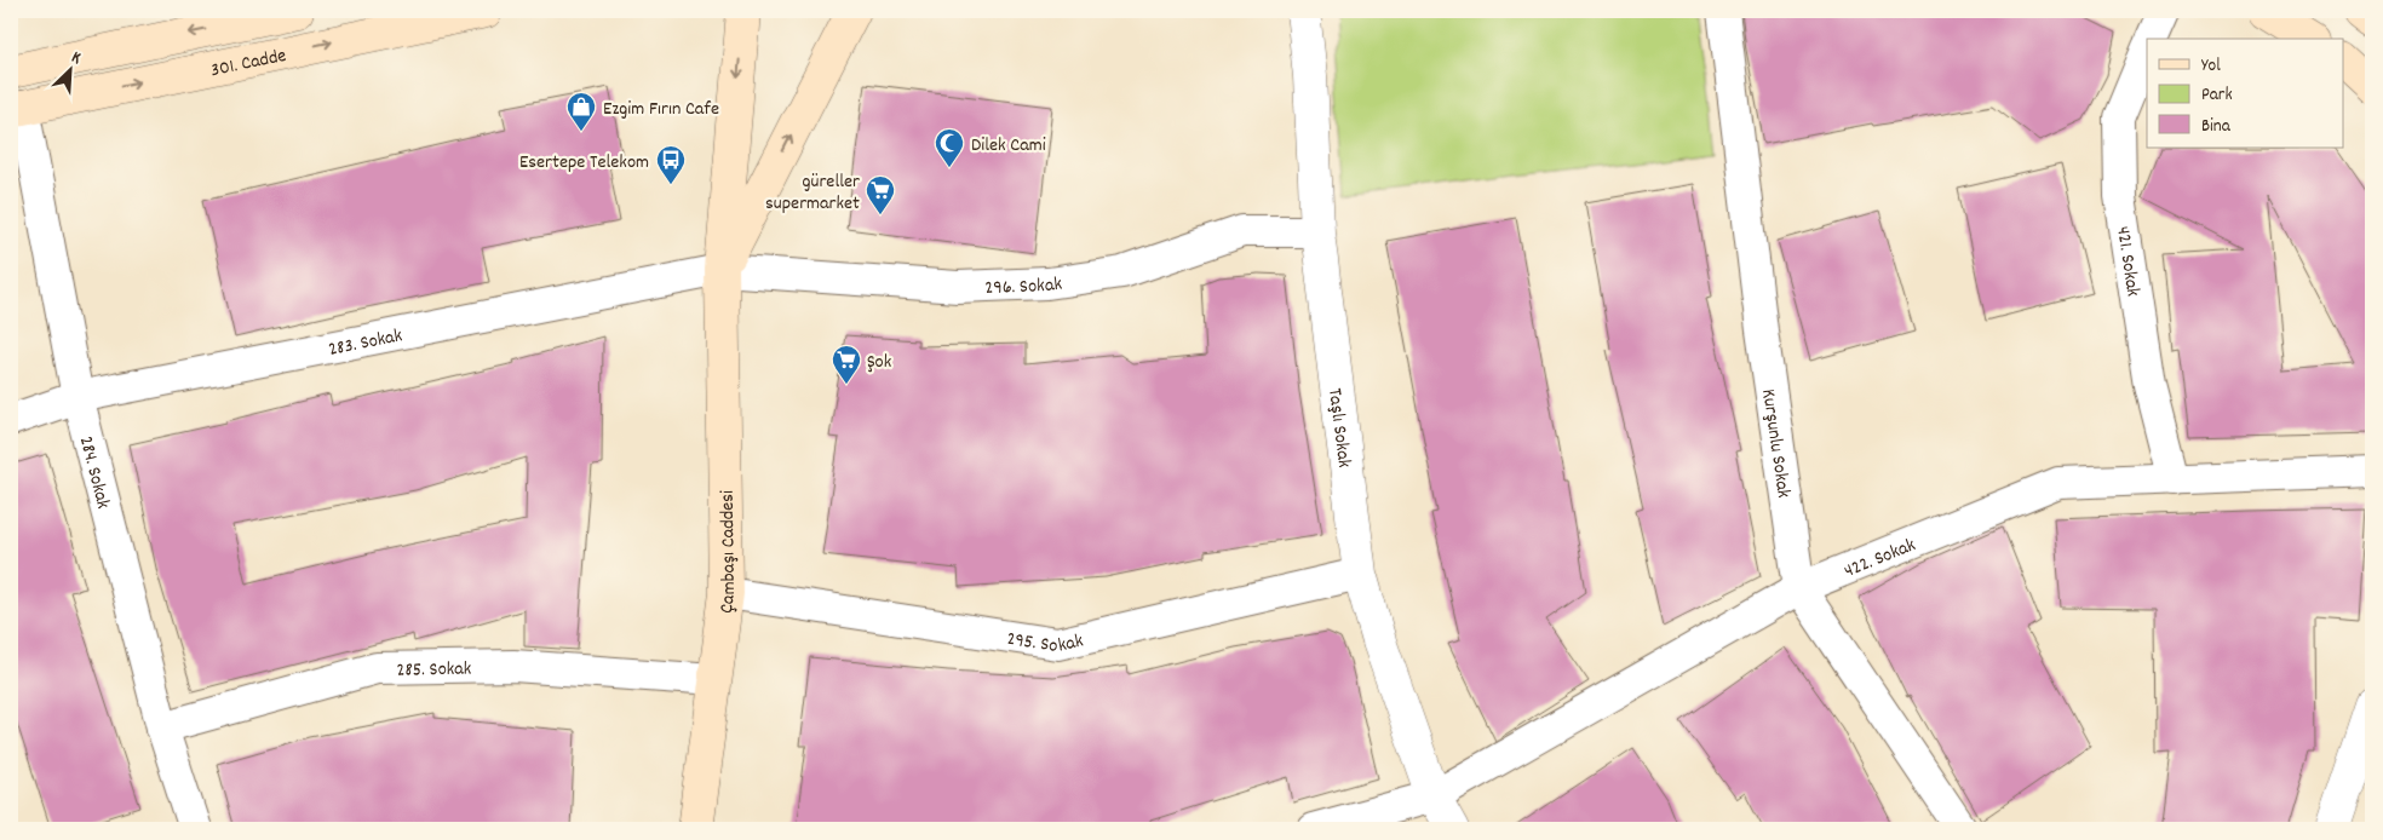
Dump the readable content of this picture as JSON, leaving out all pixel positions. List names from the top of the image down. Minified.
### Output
{"streets":{"main road":["301. Cadde","Çambaşı Caddesi"],"street":["421. Sokak","296. Sokak","283. Sokak","Taşlı Sokak","Kurşunlu Sokak","284. Sokak","422. Sokak","295. Sokak","285. Sokak"]},"crossings":[["301. Cadde","284. Sokak"],["421. Sokak","422. Sokak"],["296. Sokak","283. Sokak"],["296. Sokak","Taşlı Sokak"],["296. Sokak","Çambaşı Caddesi"],["283. Sokak","284. Sokak"],["283. Sokak","Çambaşı Caddesi"],["Taşlı Sokak","422. Sokak"],["Taşlı Sokak","295. Sokak"],["Kurşunlu Sokak","422. Sokak"],["284. Sokak","285. Sokak"],["Çambaşı Caddesi","295. Sokak"],["Çambaşı Caddesi","285. Sokak"]],"places":{"shop":["Ezgim Fırın Cafe"],"mosque":["Dilek Cami"],"bus stop":["Esertepe Telekom"],"supermarket":["güreller supermarket","Şok"]},"legend":["Yol","Park","Bina"],"north":"top right"}
